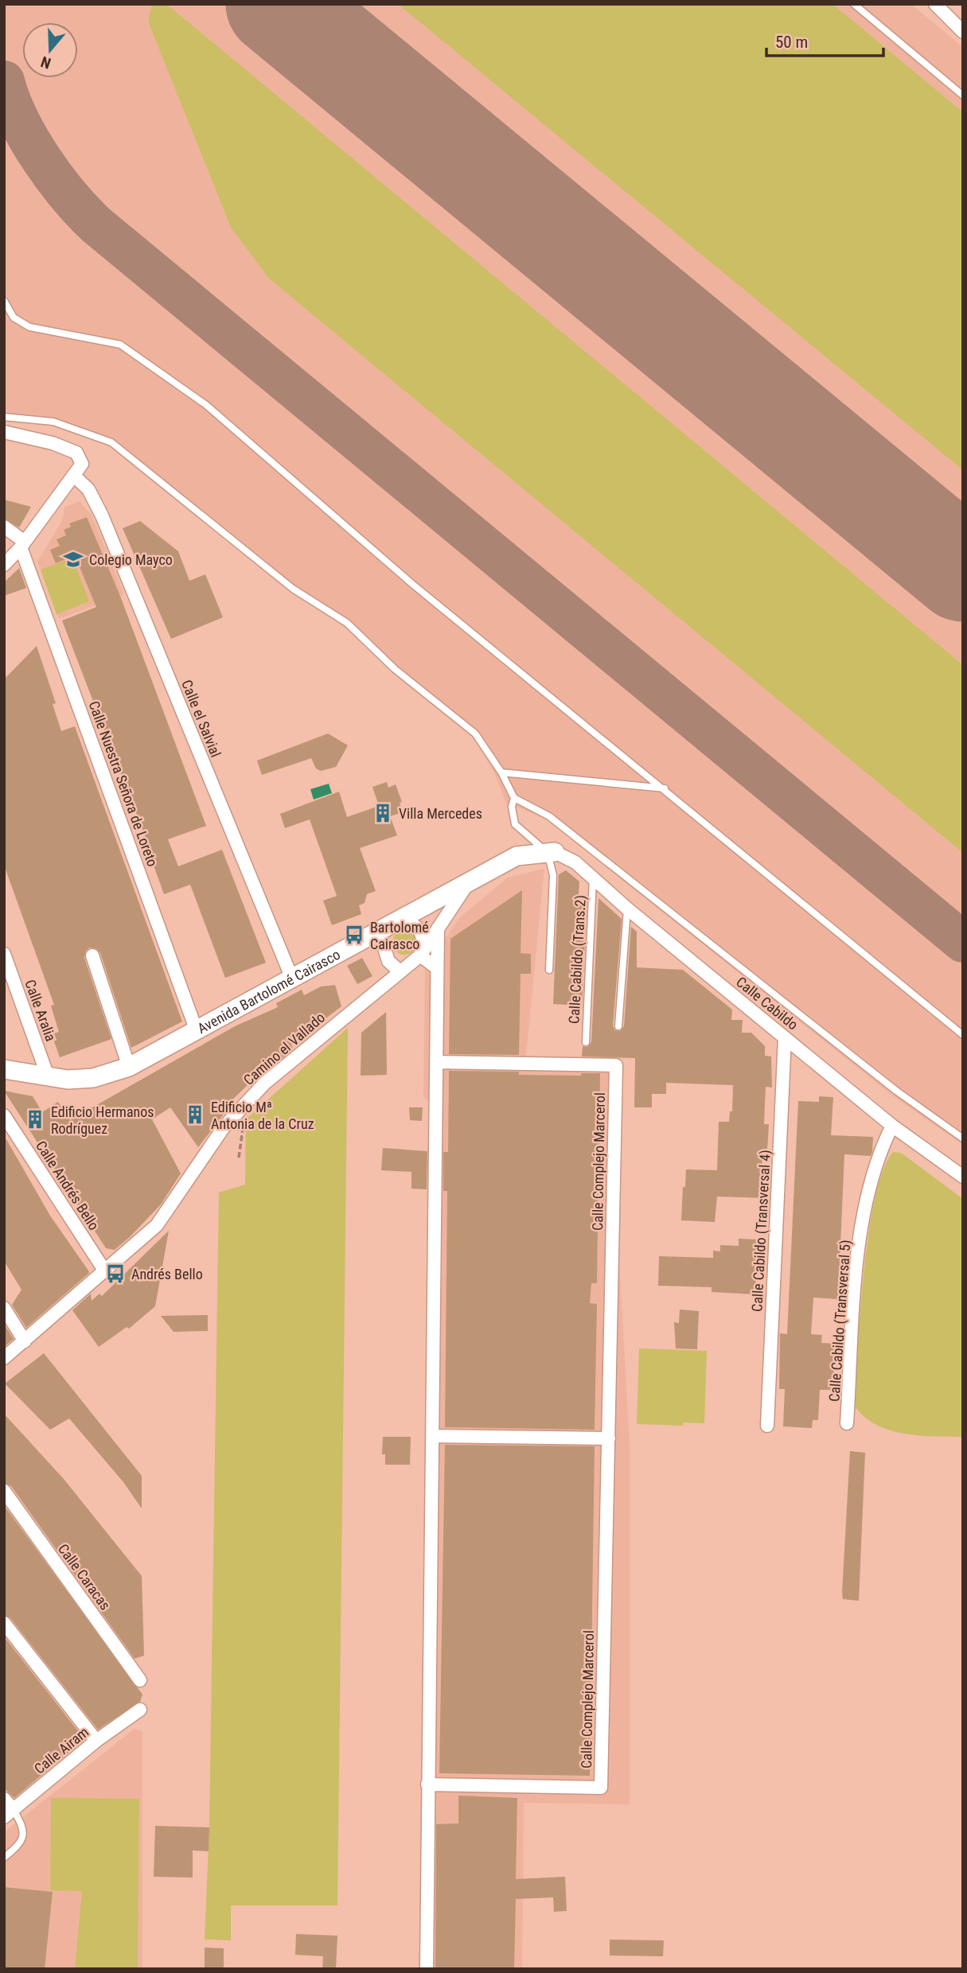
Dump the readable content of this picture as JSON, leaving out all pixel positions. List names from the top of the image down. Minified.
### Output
{"streets":{"street":["Calle el Salvial","Calle Nuestra Señora de Loreto","Avenida Bartolomé Cairasco","Calle Cabildo","Calle Aralia","Camino el Vallado","Calle Complejo Marcerol","Calle Andrés Bello","Calle Cabildo (Transversal 4)","Calle Cabildo (Transversal 5)","Calle Caracas","Calle Airam"],"lane":["Calle Cabildo (Trans.2)"]},"crossings":[["Calle el Salvial","Avenida Bartolomé Cairasco"],["Calle Nuestra Señora de Loreto","Avenida Bartolomé Cairasco"],["Calle Cabildo (Trans.2)","Calle Cabildo"],["Avenida Bartolomé Cairasco","Calle Cabildo"],["Avenida Bartolomé Cairasco","Calle Aralia"],["Avenida Bartolomé Cairasco","Camino el Vallado"],["Calle Cabildo","Calle Cabildo (Transversal 4)"],["Calle Cabildo","Calle Cabildo (Transversal 5)"],["Camino el Vallado","Calle Andrés Bello"]],"places":{"school or university":["Colegio Mayco"],"building":["Villa Mercedes","Edificio Mª Antonia de la Cruz","Edificio Hermanos Rodríguez"],"bus stop":["Bartolomé Cairasco","Andrés Bello"]},"scale_bar":"50 m","north":"bottom"}
